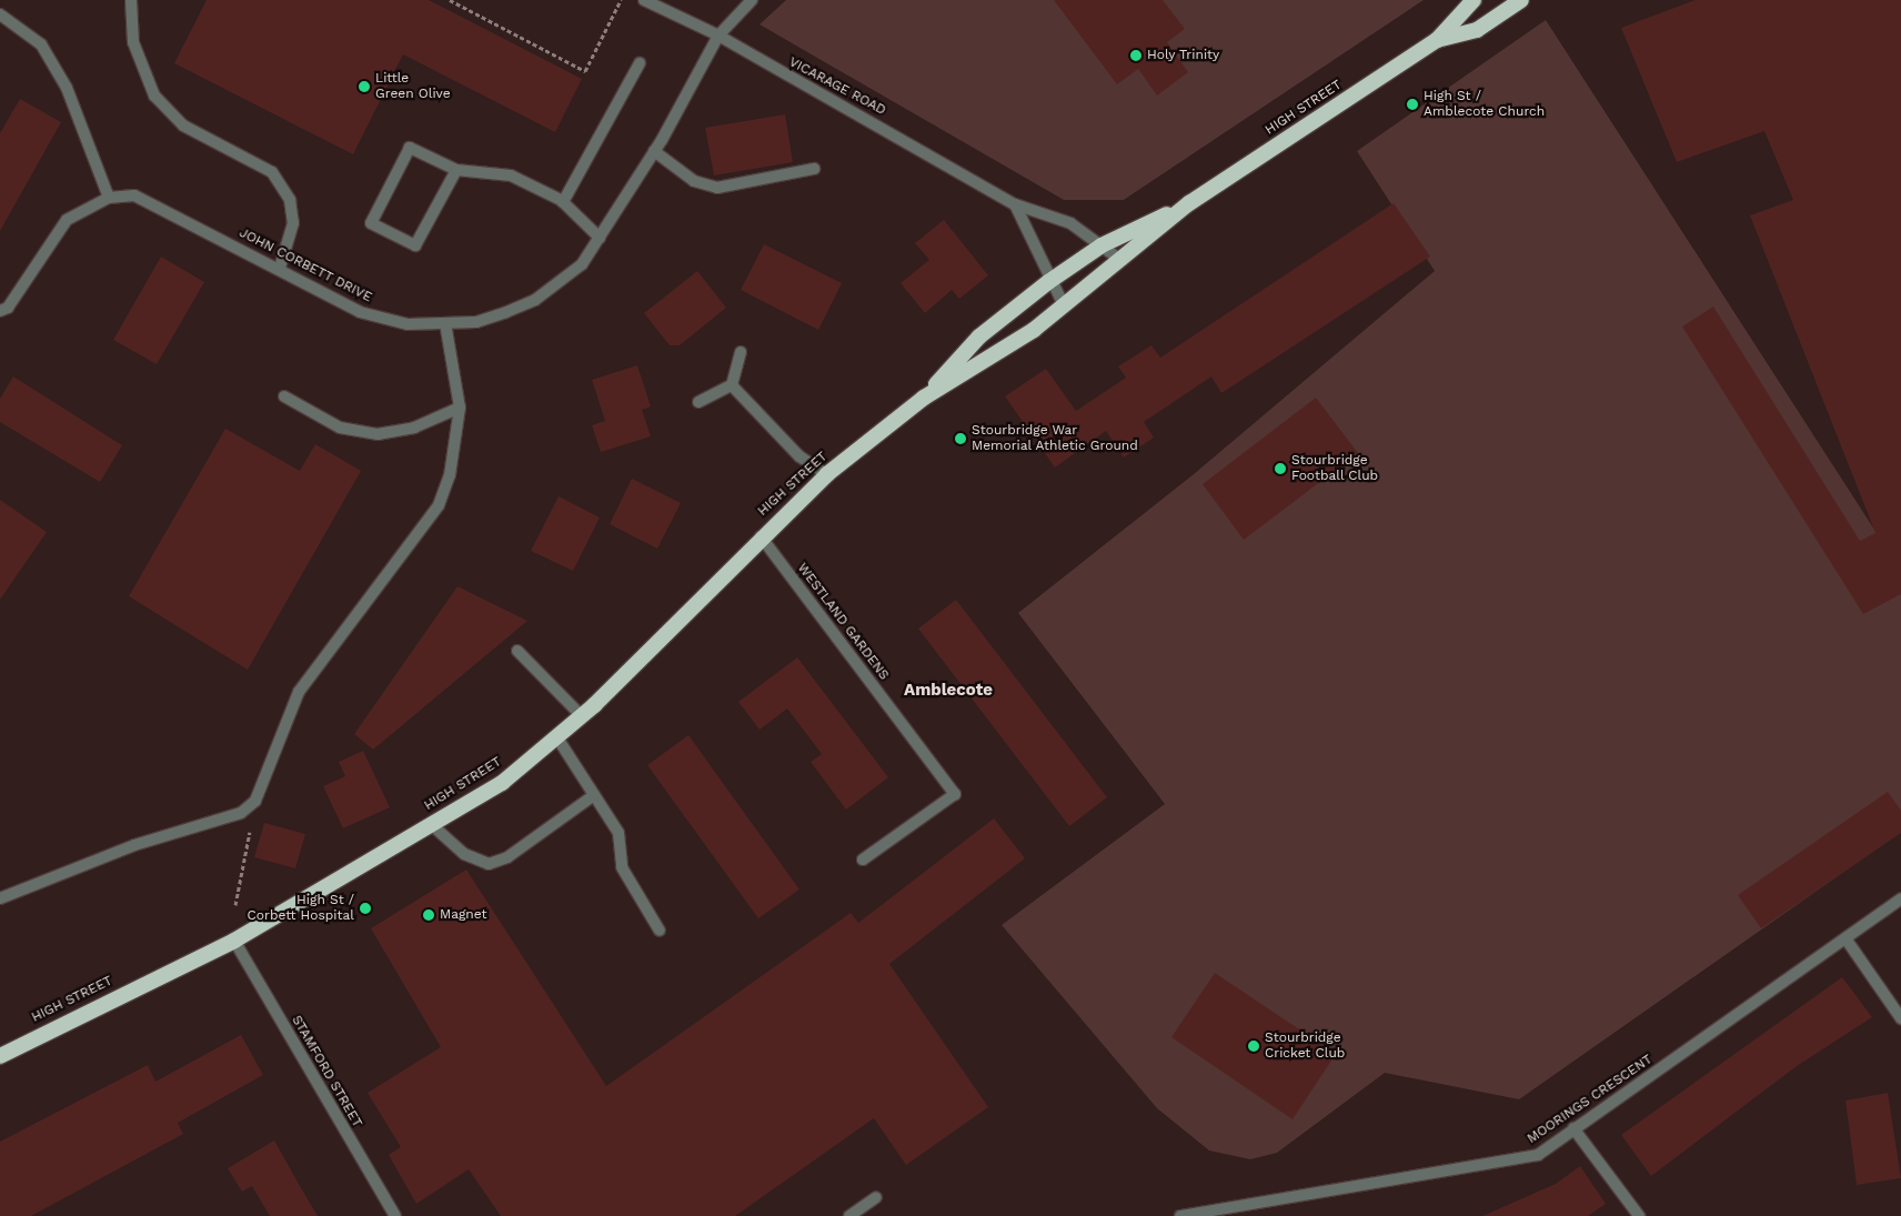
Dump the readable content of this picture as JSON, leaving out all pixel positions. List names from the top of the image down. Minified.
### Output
{"streets":{"highway":["HIGH STREET"],"street":["VICARAGE ROAD","JOHN CORBETT DRIVE","WESTLAND GARDENS","STAMFORD STREET","MOORINGS CRESCENT"]},"crossings":[["VICARAGE ROAD","HIGH STREET"],["VICARAGE ROAD","JOHN CORBETT DRIVE"],["HIGH STREET","WESTLAND GARDENS"],["HIGH STREET","STAMFORD STREET"]],"districts":["Amblecote"],"places":["Holy Trinity","Little Green Olive","High St / Amblecote Church","Stourbridge War Memorial Athletic Ground","Stourbridge Football Club","High St / Corbett Hospital","Magnet","Stourbridge Cricket Club"]}
